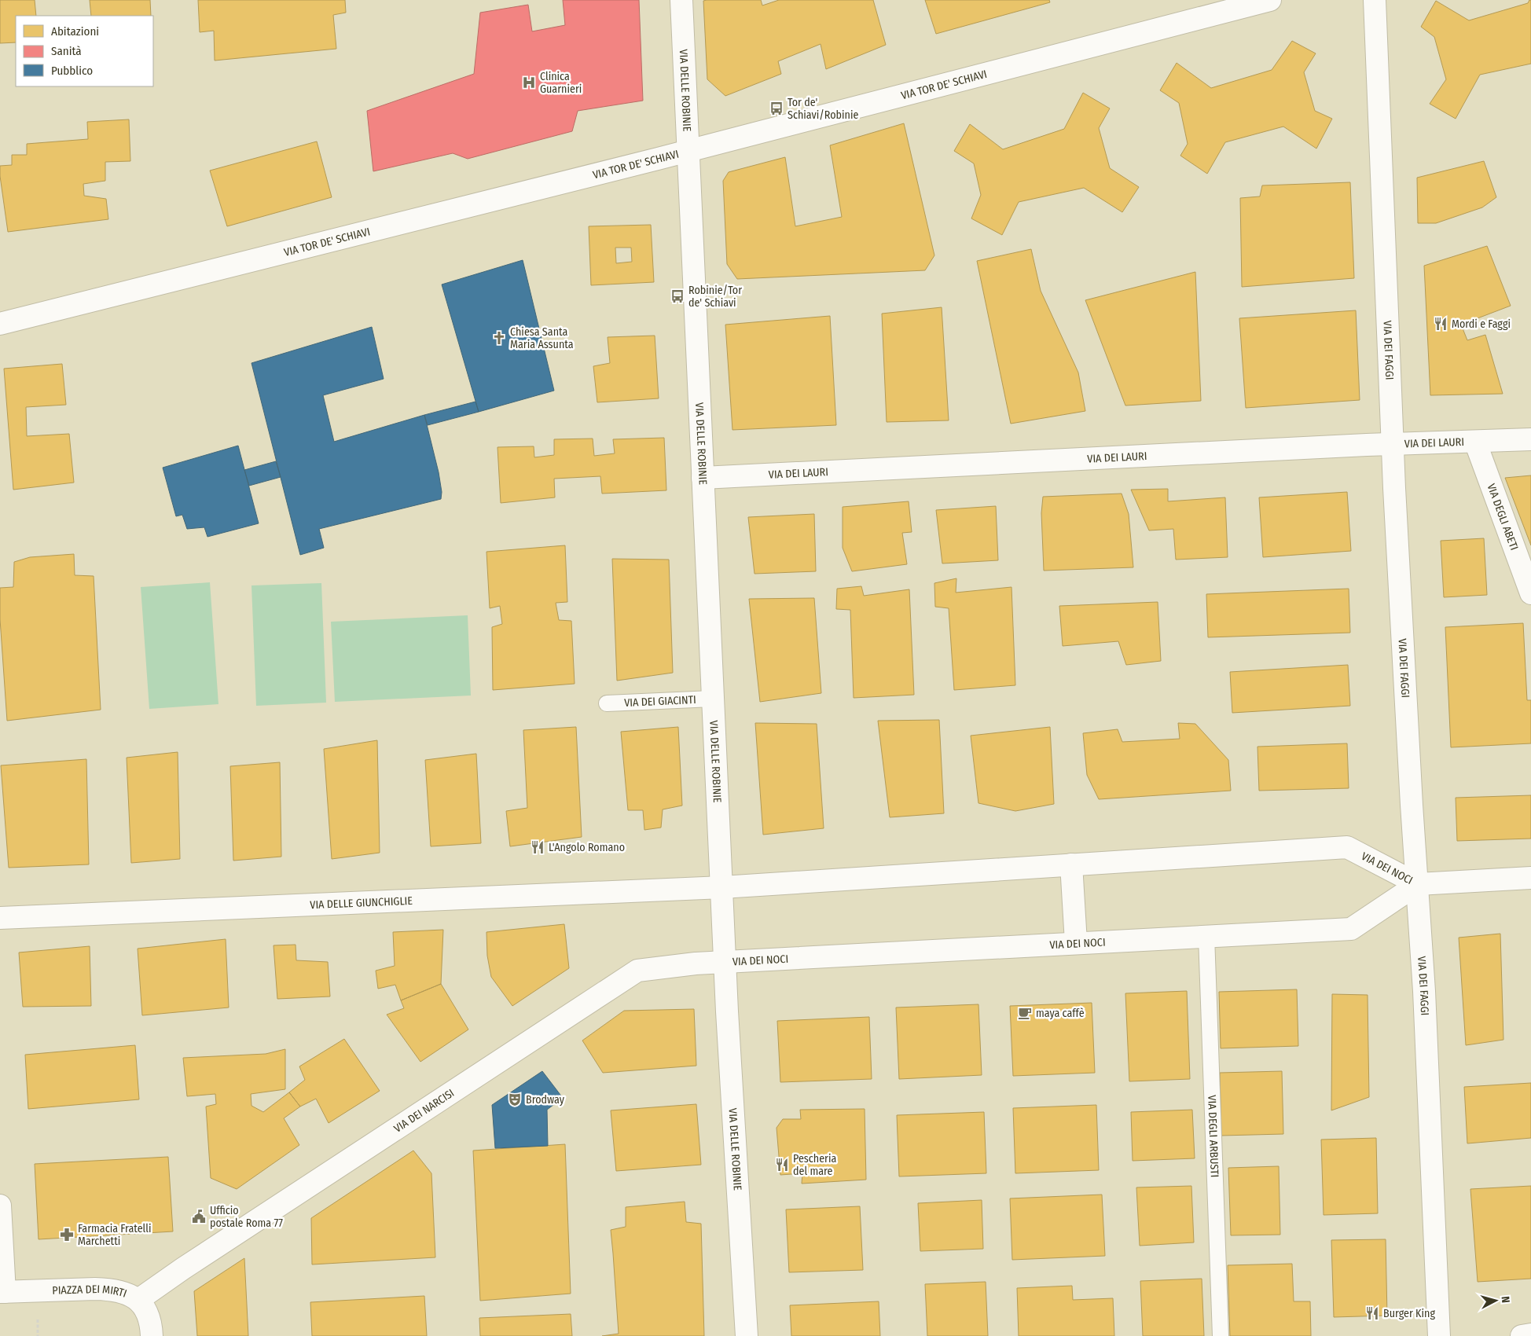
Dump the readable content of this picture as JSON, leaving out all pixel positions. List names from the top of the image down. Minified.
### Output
{"streets":{"street":["VIA TOR DE' SCHIAVI","VIA DELLE ROBINIE","VIA DEI FAGGI","VIA DEI LAURI","VIA DEGLI ABETI","VIA DEI NOCI","VIA DELLE GIUNCHIGLIE","VIA DEI NARCISI","PIAZZA DEI MIRTI"],"lane":["VIA DEI GIACINTI","VIA DEGLI ARBUSTI"]},"crossings":[["VIA TOR DE' SCHIAVI","VIA DELLE ROBINIE"],["VIA DELLE ROBINIE","VIA DEI LAURI"],["VIA DELLE ROBINIE","VIA DEI GIACINTI"],["VIA DELLE ROBINIE","VIA DEI NOCI"],["VIA DELLE ROBINIE","VIA DELLE GIUNCHIGLIE"],["VIA DELLE ROBINIE","VIA DEI NARCISI"],["VIA DEI FAGGI","VIA DEI LAURI"],["VIA DEI FAGGI","VIA DEI NOCI"],["VIA DEI LAURI","VIA DEGLI ABETI"],["VIA DEI NOCI","VIA DELLE GIUNCHIGLIE"],["VIA DEI NOCI","VIA DEI NARCISI"],["VIA DEI NOCI","VIA DEGLI ARBUSTI"],["VIA DEI NARCISI","PIAZZA DEI MIRTI"]],"places":{"hospital":["Clinica Guarnieri"],"bus stop":["Tor de' Schiavi/Robinie","Robinie/Tor de' Schiavi"],"restaurant":["Mordi e Faggi","L'Angolo Romano","Pescheria del mare","Burger King"],"church":["Chiesa Santa Maria Assunta"],"cafe":["maya caffè"],"theatre":["Brodway"],"public building":["Ufficio postale Roma 77"],"pharmacy":["Farmacia Fratelli Marchetti"]},"legend":["Abitazioni","Sanità","Pubblico"],"north":"right"}
